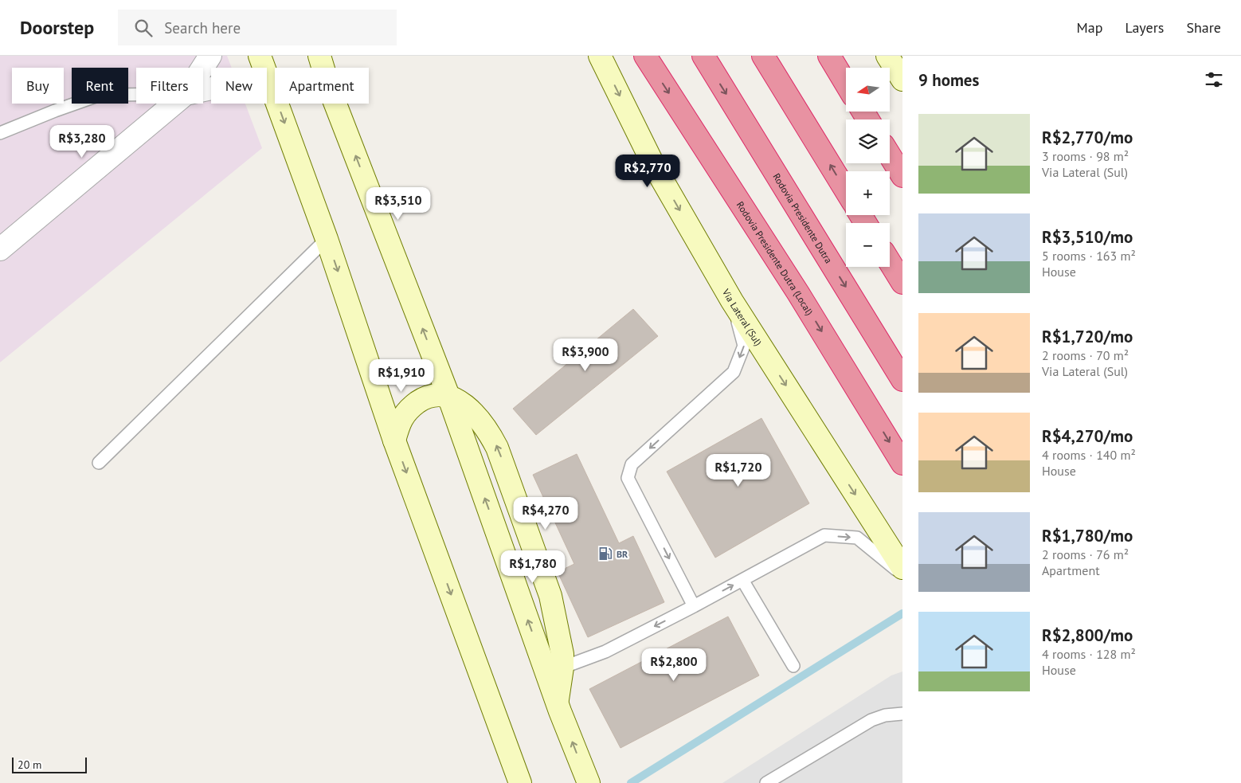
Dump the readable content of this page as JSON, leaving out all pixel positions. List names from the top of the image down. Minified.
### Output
{"streets":{"highway":["Rodovia Presidente Dutra","Rodovia Presidente Dutra (Local)"],"main road":["Via Lateral (Sul)"]},"one_way":["Via Lateral (Sul)"],"places":{"fuel station":["BR"]},"scale_bar":"20 m","north":"left","page":{"header":"Doorstep","search":"Search here","nav":["Map","Layers","Share"],"heading":"9 homes","map_buttons":["+","−"],"chip":["Buy","Rent","Filters","New","Apartment"],"list":[{"name":"R$2,770/mo","note":"3 rooms · 98 m² · Via Lateral (Sul)"},{"name":"R$3,510/mo","note":"5 rooms · 163 m² · House"},{"name":"R$1,720/mo","note":"2 rooms · 70 m² · Via Lateral (Sul)"},{"name":"R$4,270/mo","note":"4 rooms · 140 m² · House"},{"name":"R$1,780/mo","note":"2 rooms · 76 m² · Apartment"},{"name":"R$2,800/mo","note":"4 rooms · 128 m² · House"}],"price":["R$3,280","R$2,770","R$3,510","R$3,900","R$1,910","R$1,720","R$4,270","R$1,780","R$2,800"],"scale":"20 m"}}
